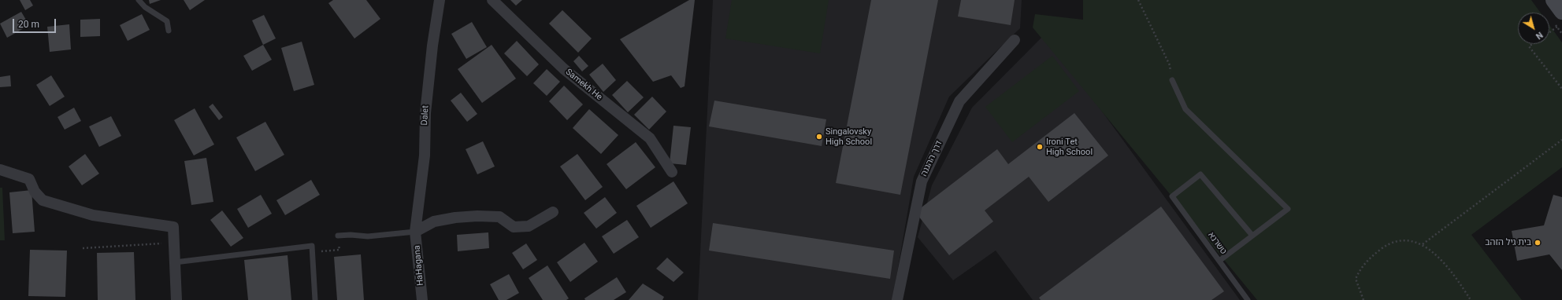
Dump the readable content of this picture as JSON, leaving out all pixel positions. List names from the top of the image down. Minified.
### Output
{"streets":{"street":["Samekh He","Dalet","דרך ההגנה","HaHagana"],"lane":["טשרנא"]},"crossings":[["Dalet","HaHagana"]],"places":["Singalovsky High School","Ironi Tet High School","בית גיל הזהב"],"scale_bar":"20 m","north":"bottom right"}
